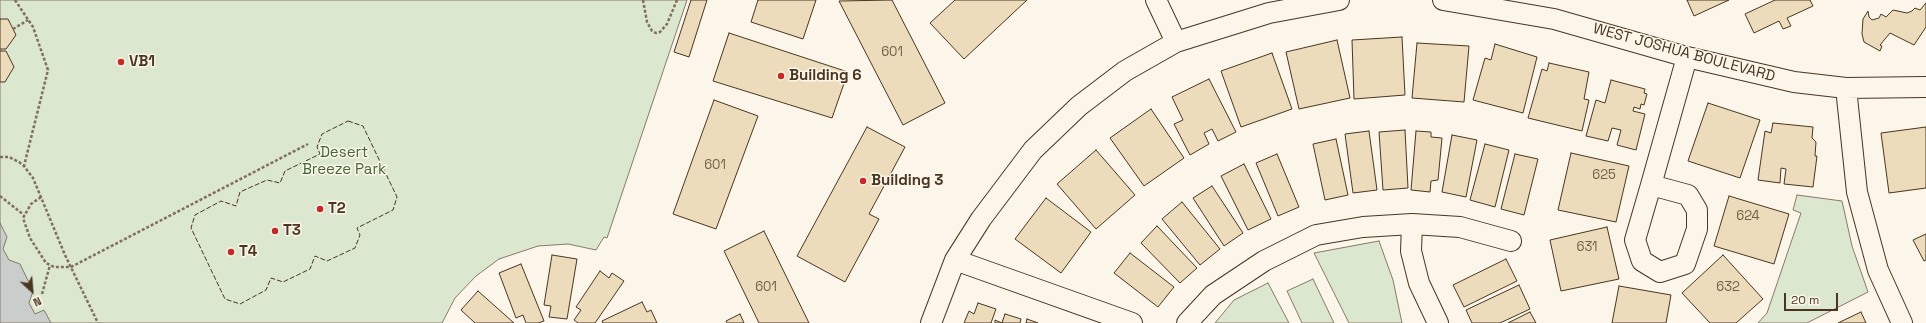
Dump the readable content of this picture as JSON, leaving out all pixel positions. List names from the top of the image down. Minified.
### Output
{"streets":{"street":["WEST JOSHUA BOULEVARD"]},"parks":["Desert Breeze Park"],"places":["VB1","Building 6","Building 3","T2","T3","T4"],"house_numbers":["601","601","625","624","631","601","632"],"scale_bar":"20 m","north":"bottom right"}
